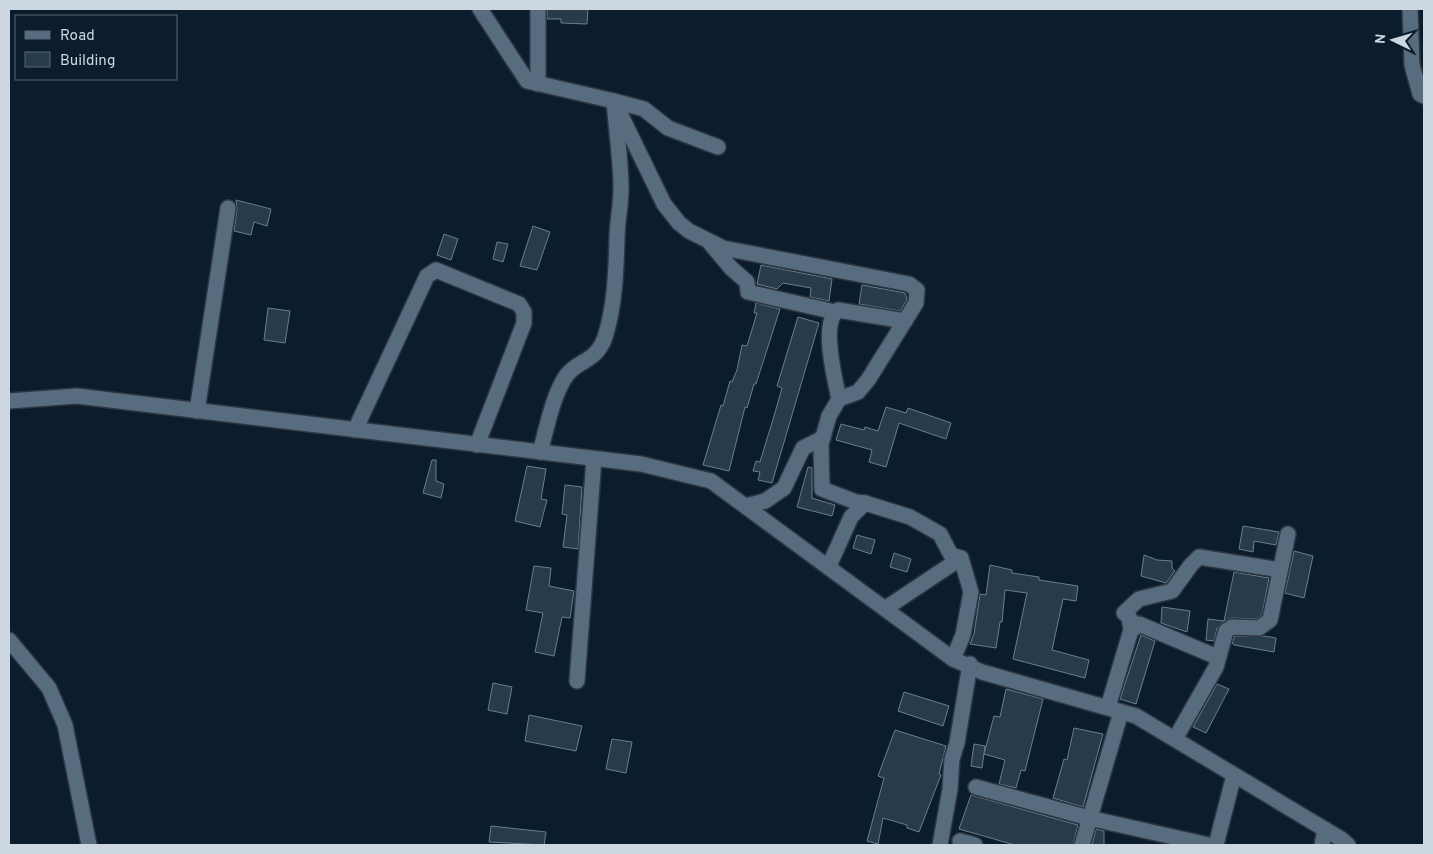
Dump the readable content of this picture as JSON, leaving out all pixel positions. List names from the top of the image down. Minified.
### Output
{"legend":["Road","Building"],"north":"left"}
